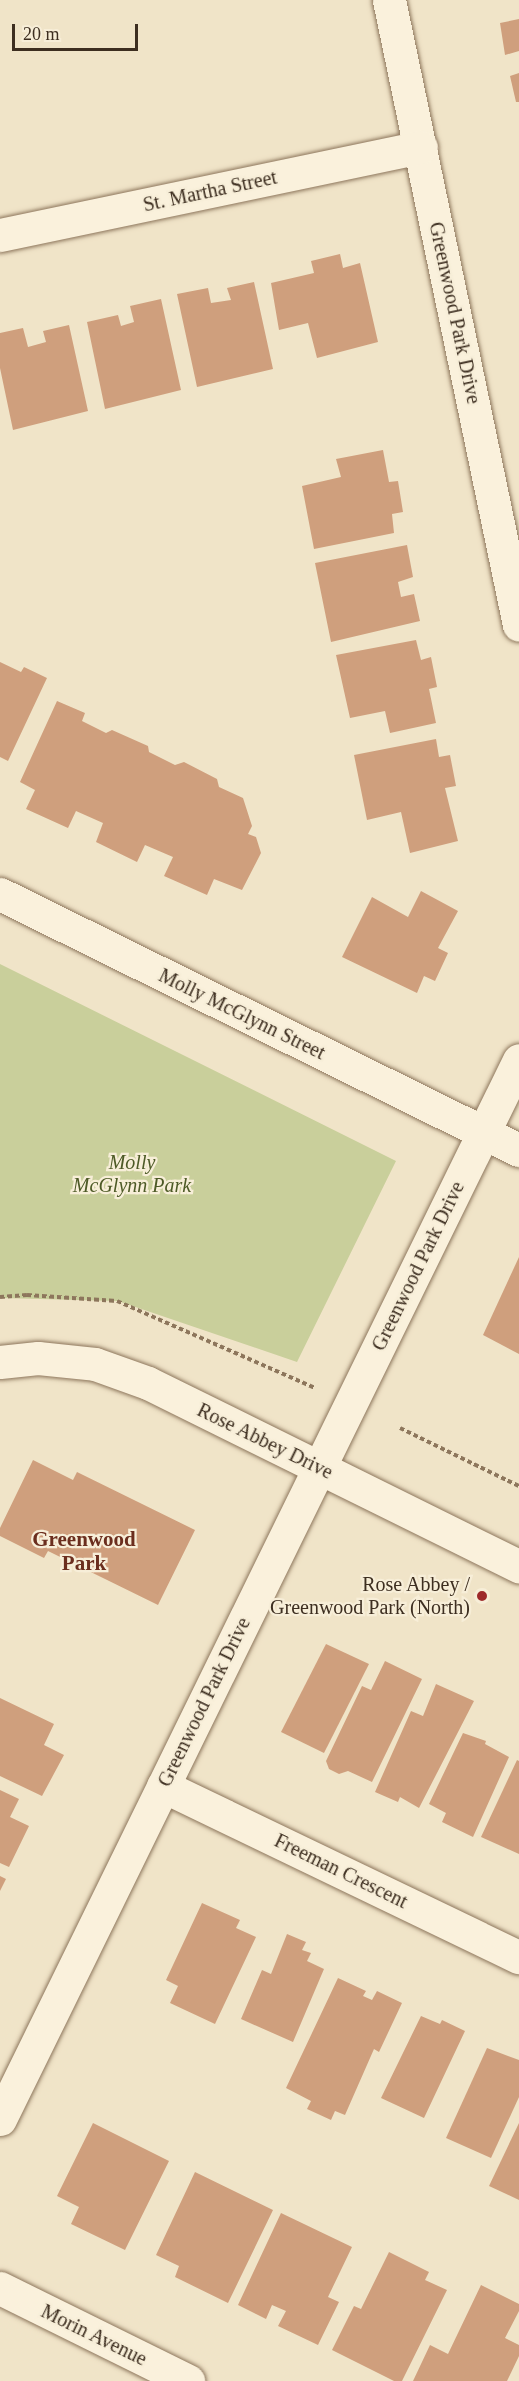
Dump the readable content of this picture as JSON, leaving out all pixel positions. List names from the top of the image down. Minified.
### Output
{"streets":{"street":["St. Martha Street","Greenwood Park Drive","Molly McGlynn Street","Rose Abbey Drive","Freeman Crescent","Morin Avenue"]},"crossings":[["St. Martha Street","Greenwood Park Drive"],["Greenwood Park Drive","Molly McGlynn Street"],["Greenwood Park Drive","Rose Abbey Drive"],["Greenwood Park Drive","Freeman Crescent"]],"districts":["Greenwood Park"],"parks":["Molly McGlynn Park"],"places":["Rose Abbey / Greenwood Park (North)"],"scale_bar":"20 m"}
